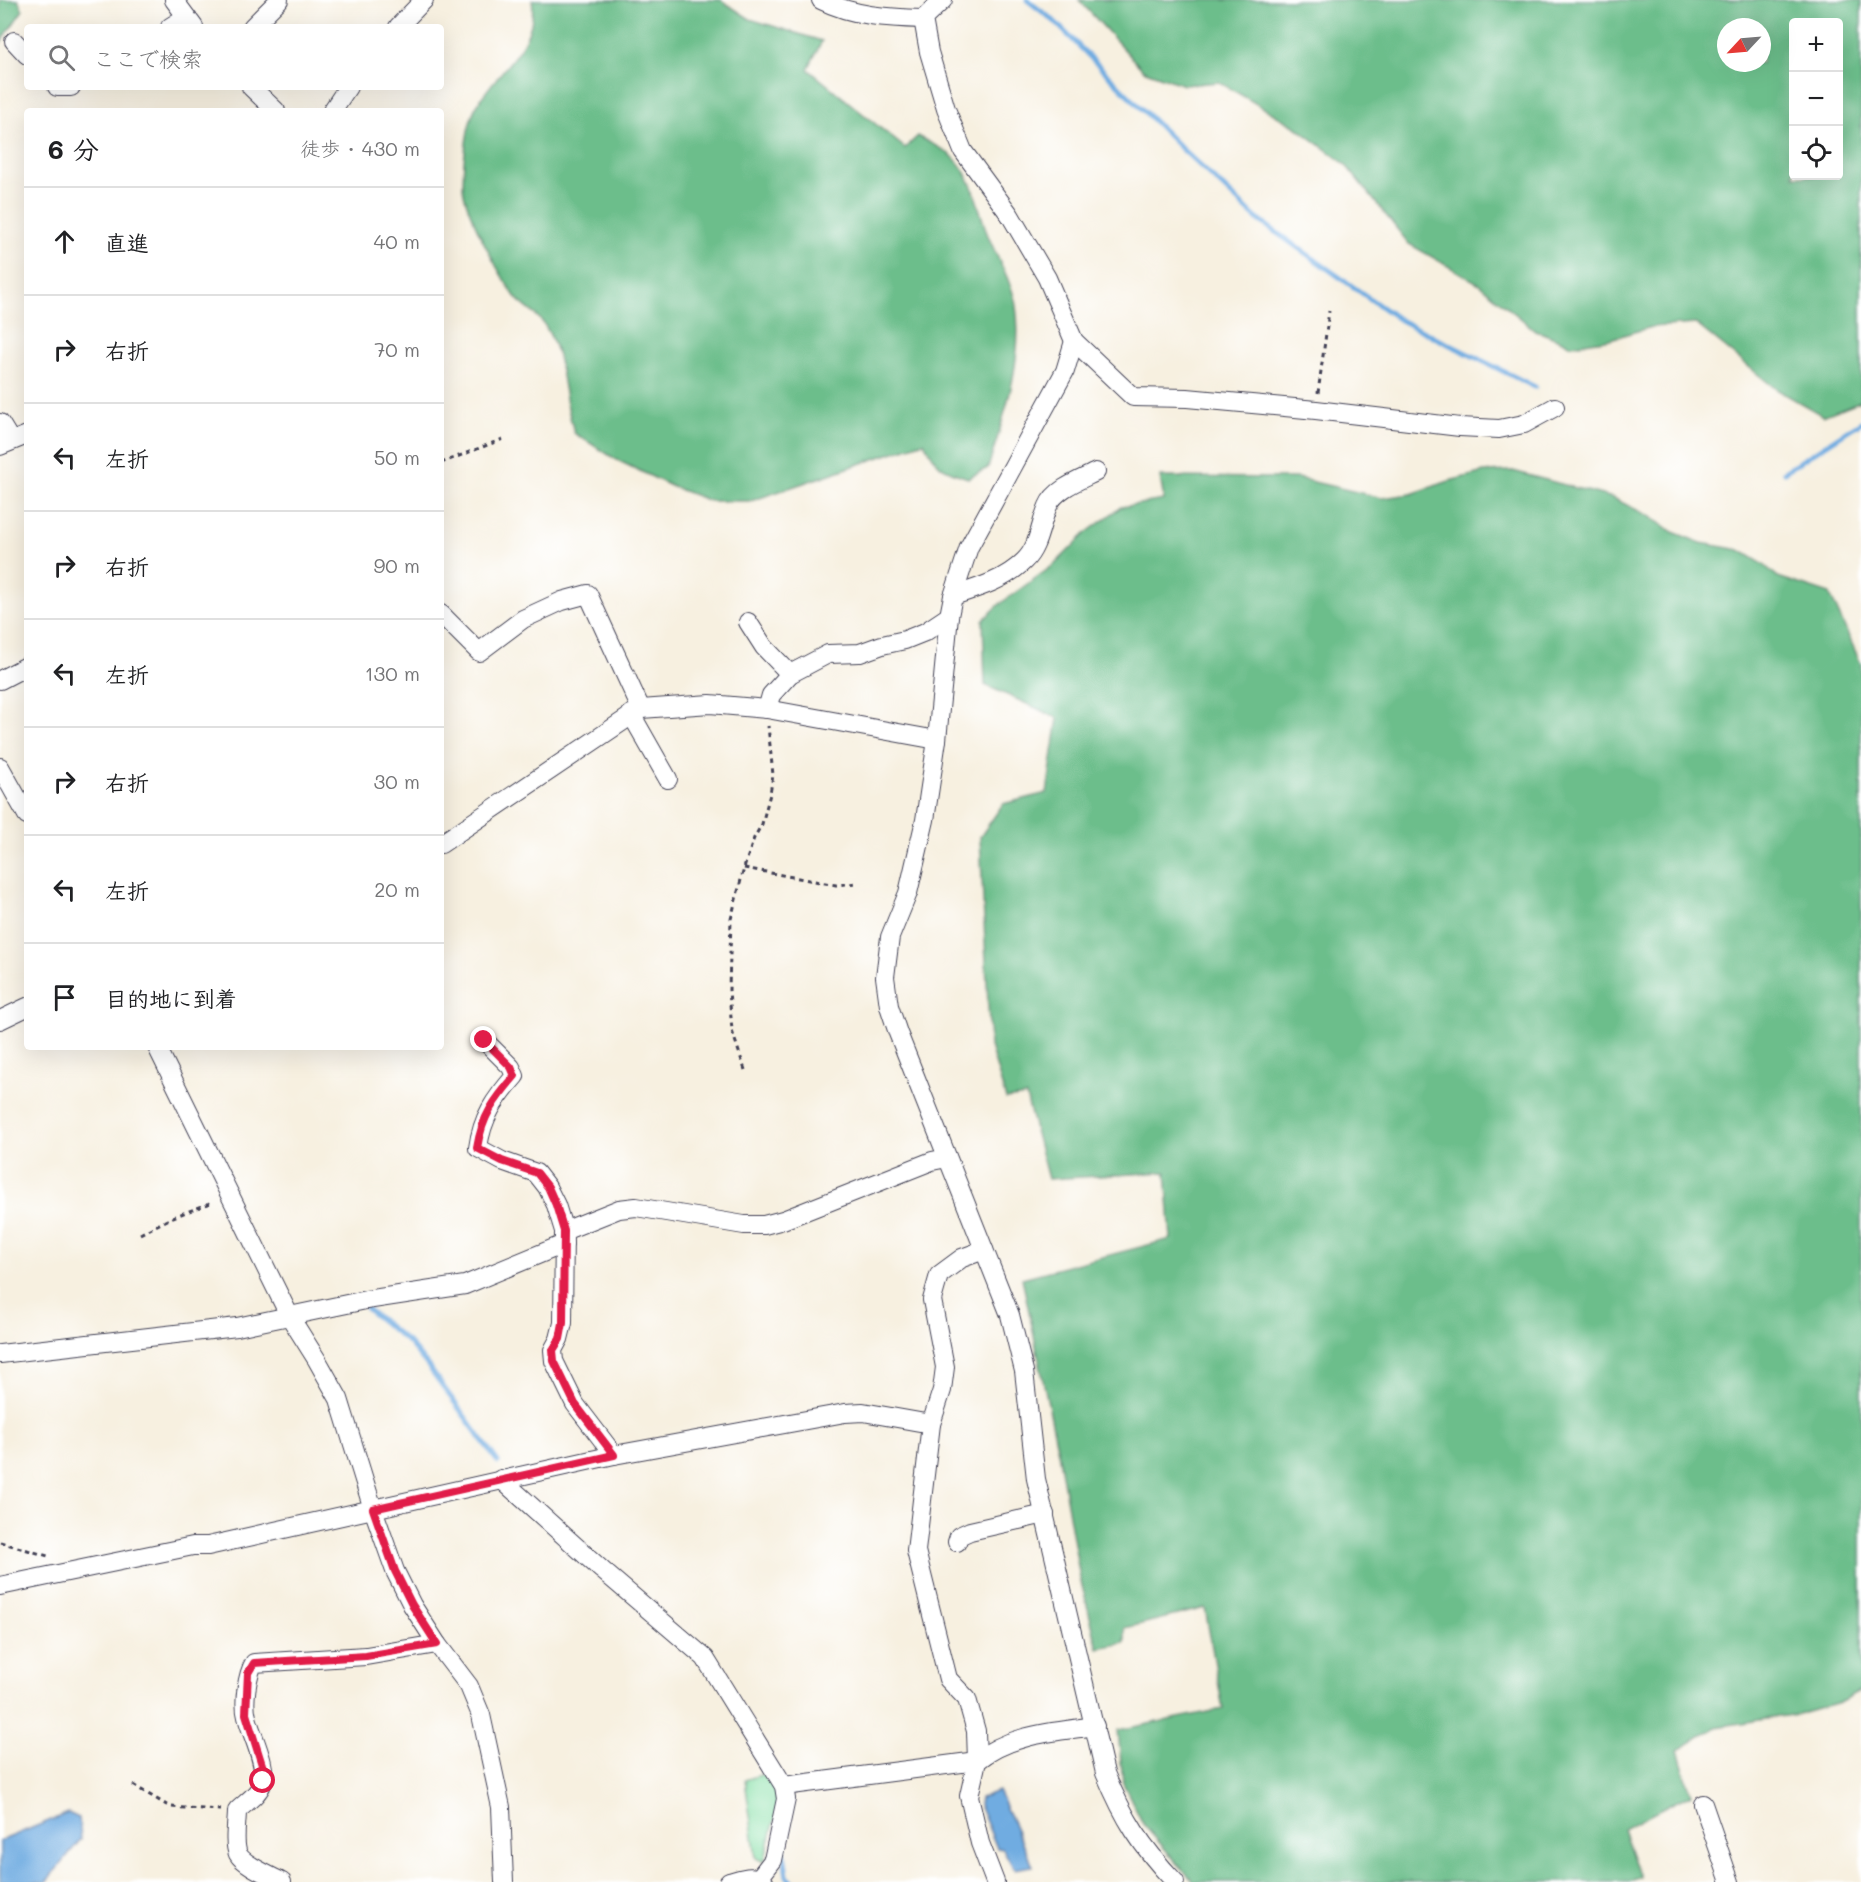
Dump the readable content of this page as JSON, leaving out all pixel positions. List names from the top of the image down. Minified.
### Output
{"north":"bottom left","page":{"map_buttons":["+","−"],"search":"ここで検索","heading":["6 分","徒歩 · 430 m"],"list":[["直進","40 m"],["右折","70 m"],["左折","50 m"],["右折","90 m"],["左折","130 m"],["右折","30 m"],["左折","20 m"],"目的地に到着"]}}
